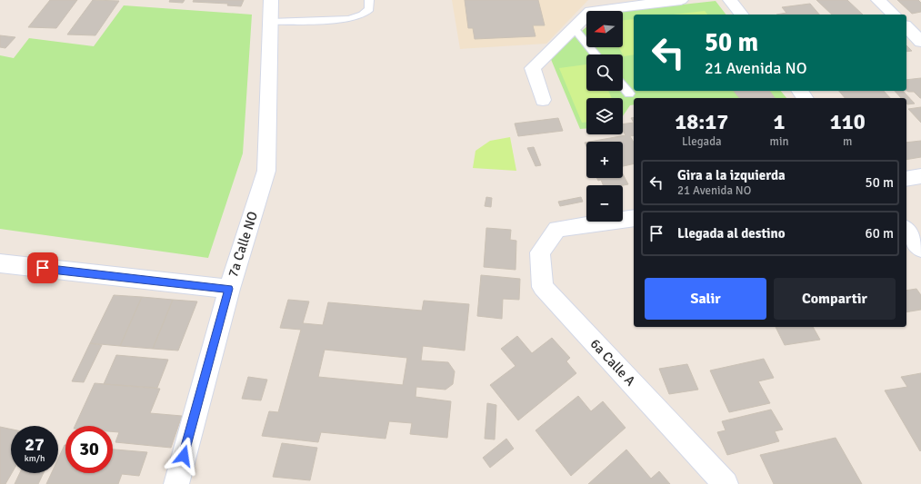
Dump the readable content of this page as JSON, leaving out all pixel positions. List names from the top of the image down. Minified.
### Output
{"streets":{"street":["7a Calle NO","6a Calle A"]},"north":"left","page":{"map_buttons":["+","−"],"turn":["50 m","21 Avenida NO"],"eta":["18:17","Llegada","1","min","110","m"],"list":[{"name":"Gira a la izquierda","note":"21 Avenida NO","value":"50 m"},{"name":"Llegada al destino","value":"60 m"}],"buttons":["Salir","Compartir"],"speed":"27 km/h","limit":"30"}}
